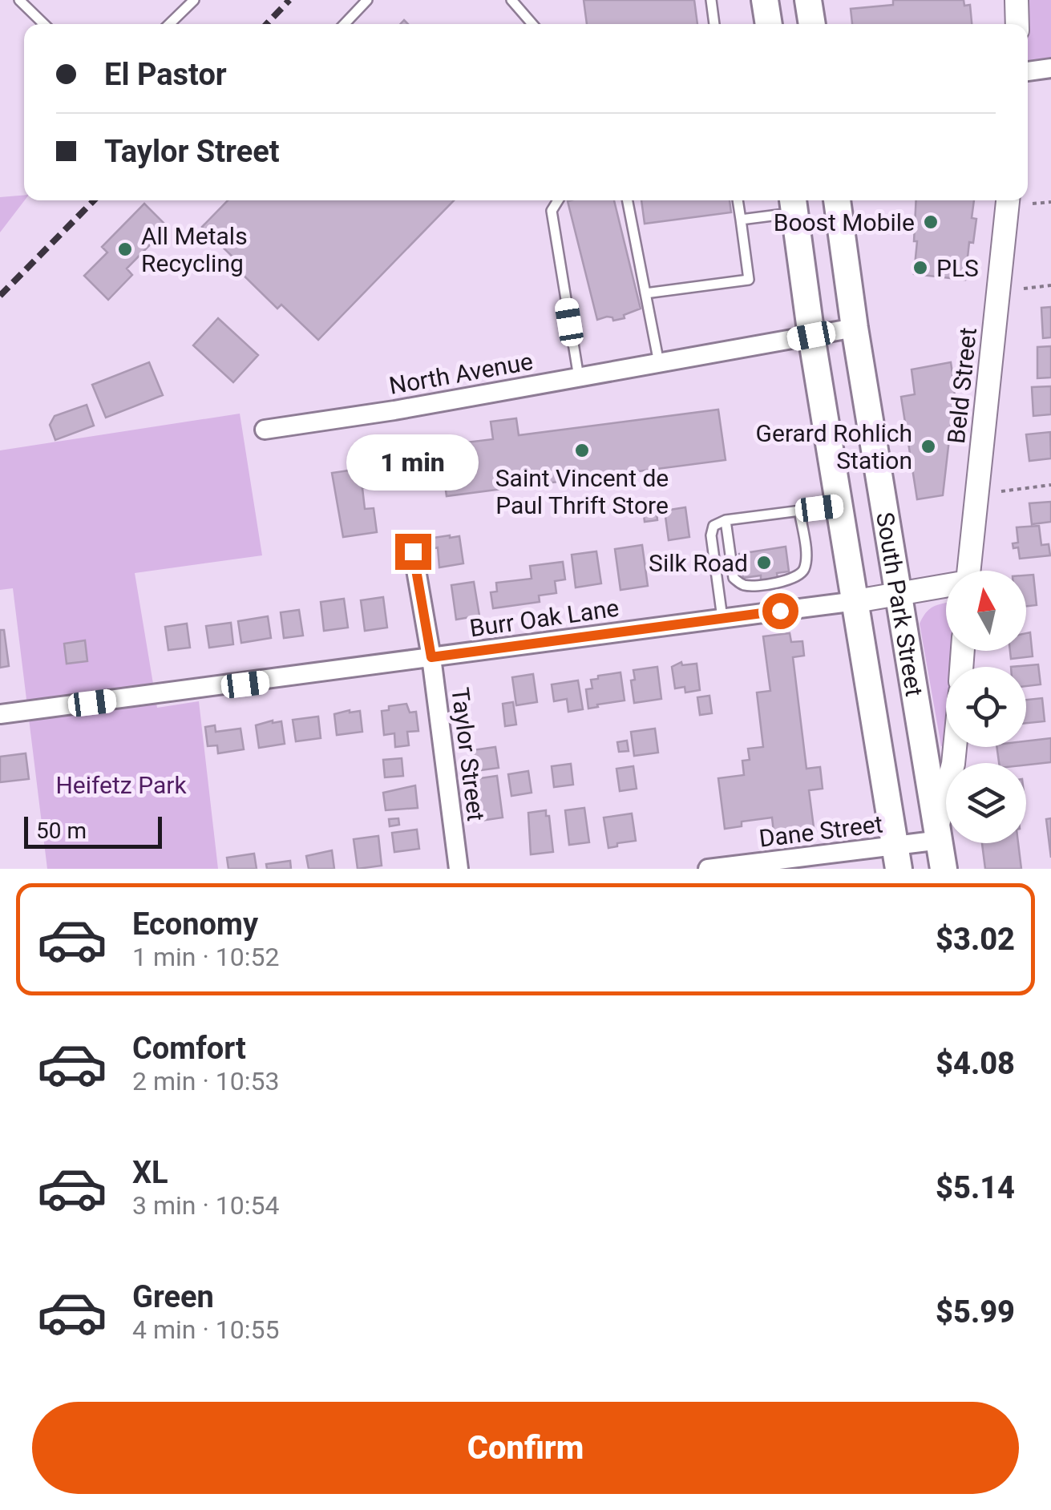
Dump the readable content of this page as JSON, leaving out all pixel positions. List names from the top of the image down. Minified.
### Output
{"streets":{"main road":["South Park Street"],"street":["North Avenue","Beld Street","Burr Oak Lane","Taylor Street","Dane Street"]},"crossings":[["North Avenue","South Park Street"],["Beld Street","South Park Street"],["Beld Street","Burr Oak Lane"],["South Park Street","Burr Oak Lane"],["South Park Street","Dane Street"],["Burr Oak Lane","Taylor Street"]],"parks":["Heifetz Park"],"places":["Boost Mobile","All Metals Recycling","PLS","Gerard Rohlich Station","Saint Vincent de Paul Thrift Store","Silk Road"],"scale_bar":"50 m","north":"top","page":{"banner":["El Pastor","Taylor Street"],"bubble":"1 min","scale":"50 m","list":[{"name":"Economy","note":"1 min · 10:52","value":"$3.02"},{"name":"Comfort","note":"2 min · 10:53","value":"$4.08"},{"name":"XL","note":"3 min · 10:54","value":"$5.14"},{"name":"Green","note":"4 min · 10:55","value":"$5.99"}],"buttons":"Confirm"}}
